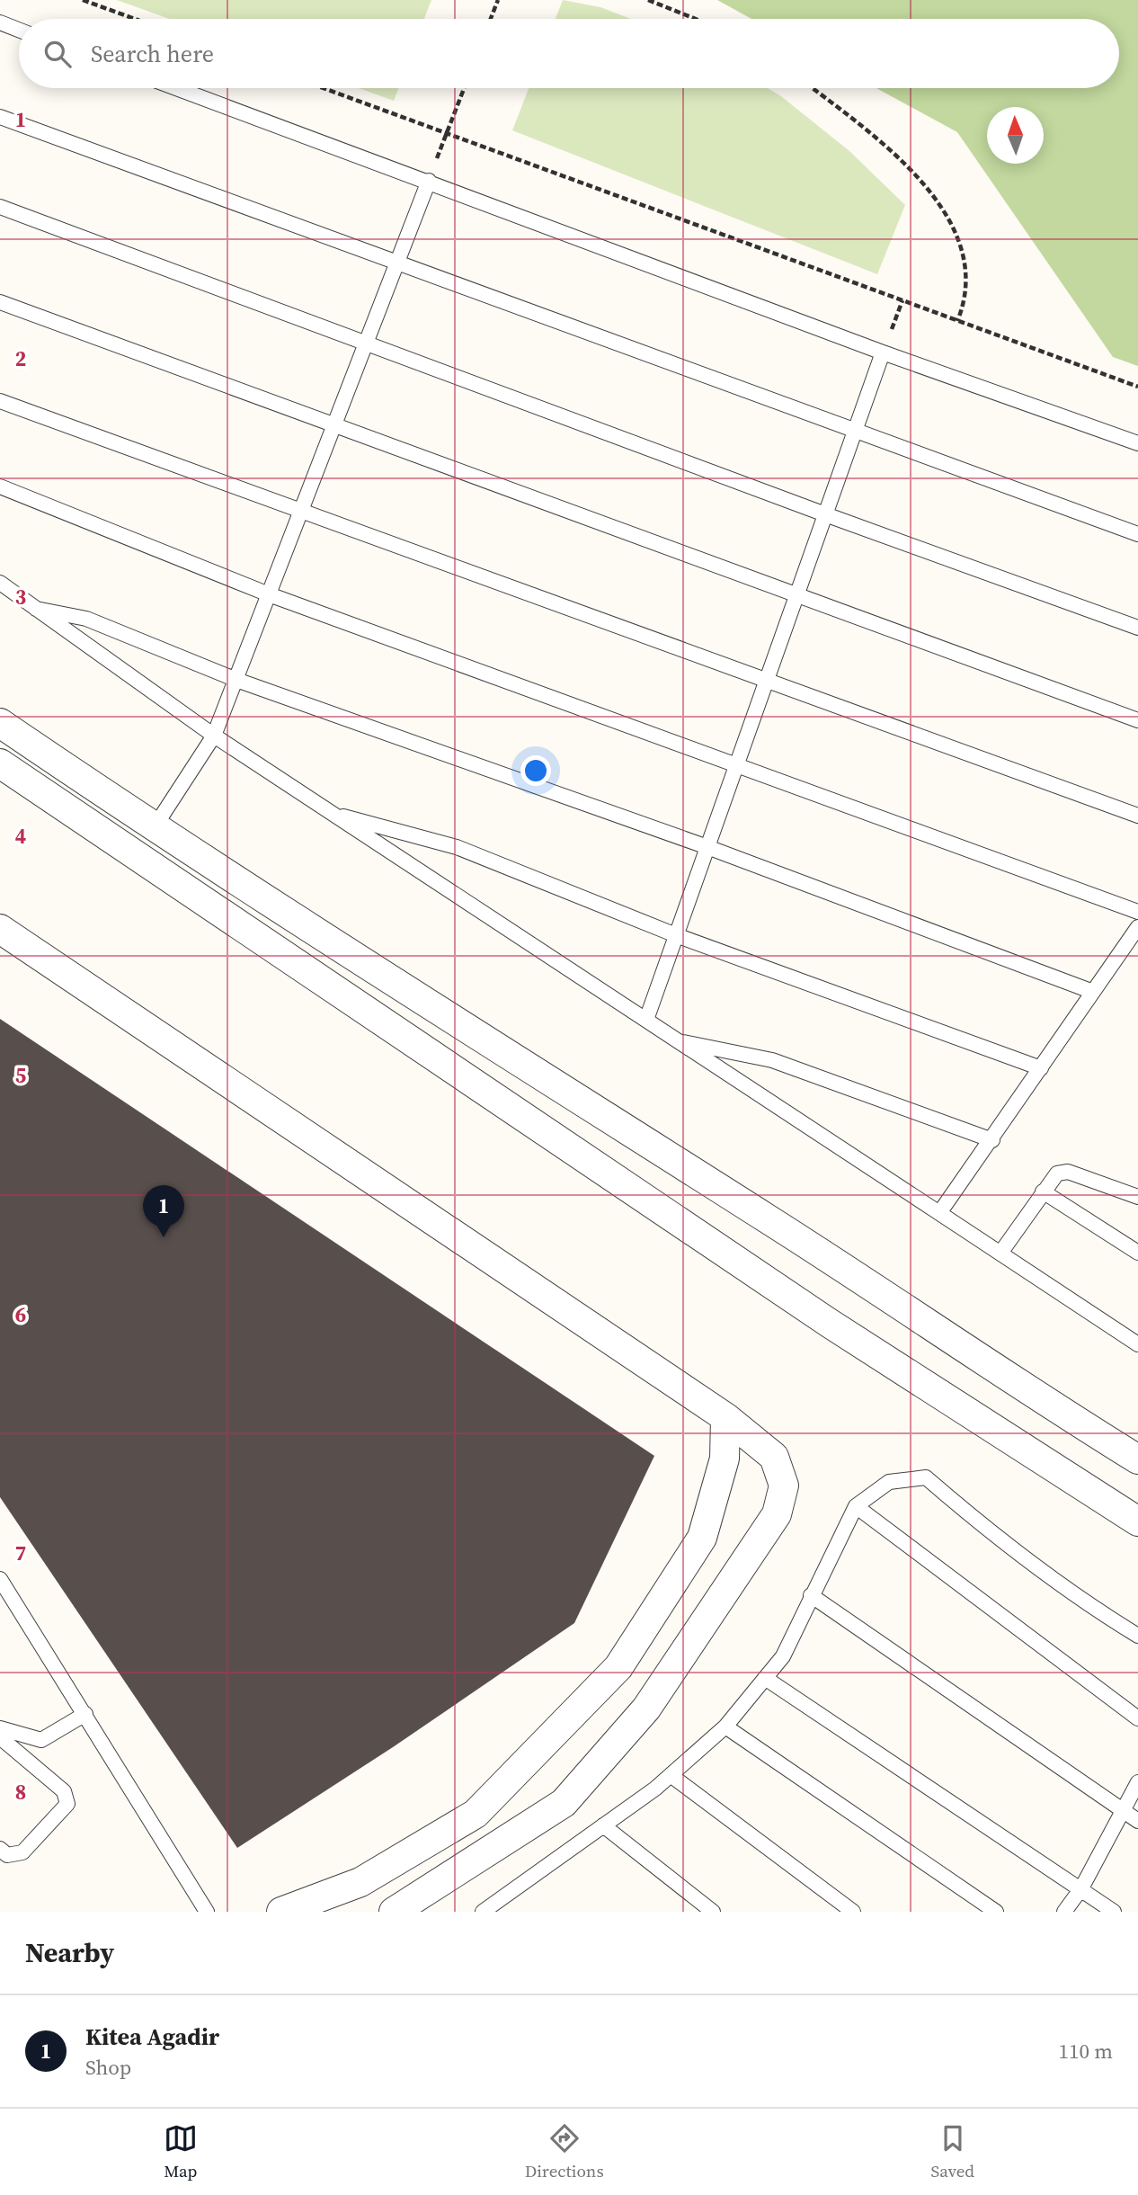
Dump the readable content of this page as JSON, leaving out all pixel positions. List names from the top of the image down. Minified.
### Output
{"north":"top","page":{"search":"Search here","pins":"1","heading":"Nearby","list":[{"mark":"1","name":"Kitea Agadir","note":"Shop","value":"110 m"}],"nav":["Map","Directions","Saved"]},"grid":{"rows":["1","2","3","4","5","6","7","8"]}}
